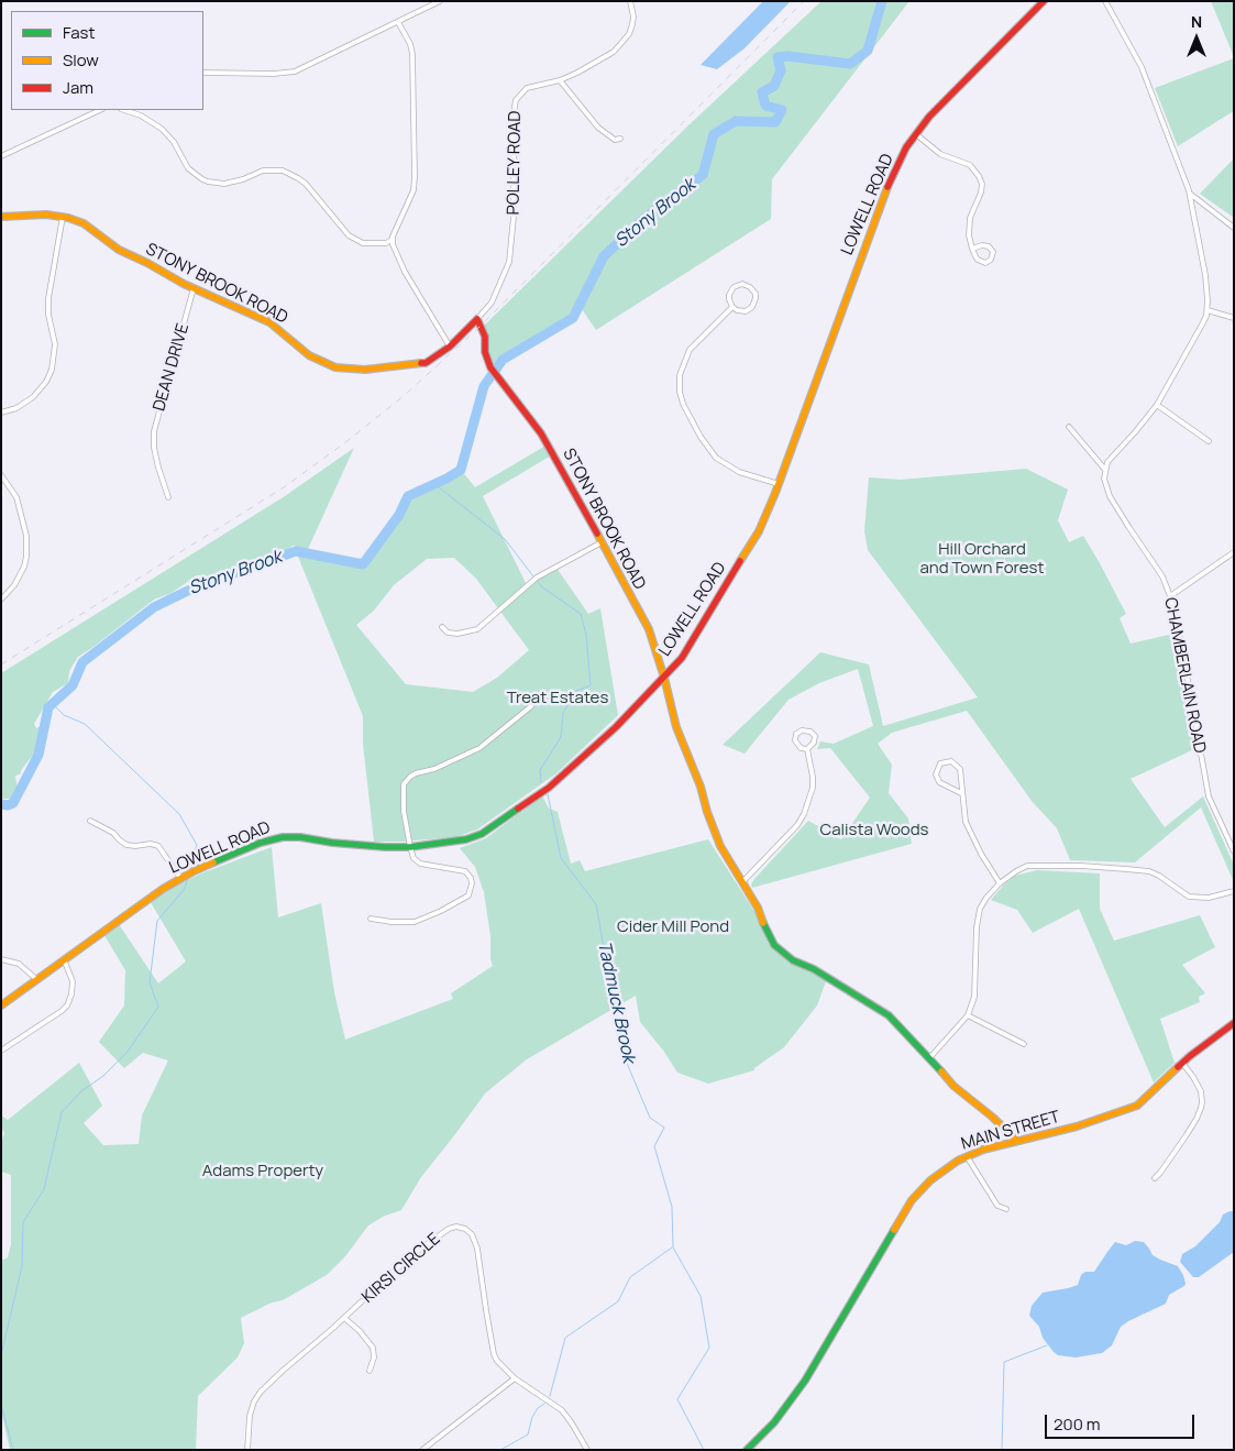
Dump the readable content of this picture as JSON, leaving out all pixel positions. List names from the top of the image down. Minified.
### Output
{"streets":{"street":["POLLEY ROAD","LOWELL ROAD","STONY BROOK ROAD","DEAN DRIVE","CHAMBERLAIN ROAD","MAIN STREET","KIRSI CIRCLE"]},"crossings":[["POLLEY ROAD","STONY BROOK ROAD"],["LOWELL ROAD","STONY BROOK ROAD"],["STONY BROOK ROAD","DEAN DRIVE"],["STONY BROOK ROAD","MAIN STREET"]],"water":["Stony Brook","Tadmuck Brook"],"parks":["Hill Orchard and Town Forest","Treat Estates","Calista Woods","Cider Mill Pond","Adams Property"],"legend":["Fast","Slow","Jam"],"scale_bar":"200 m","north":"top"}
